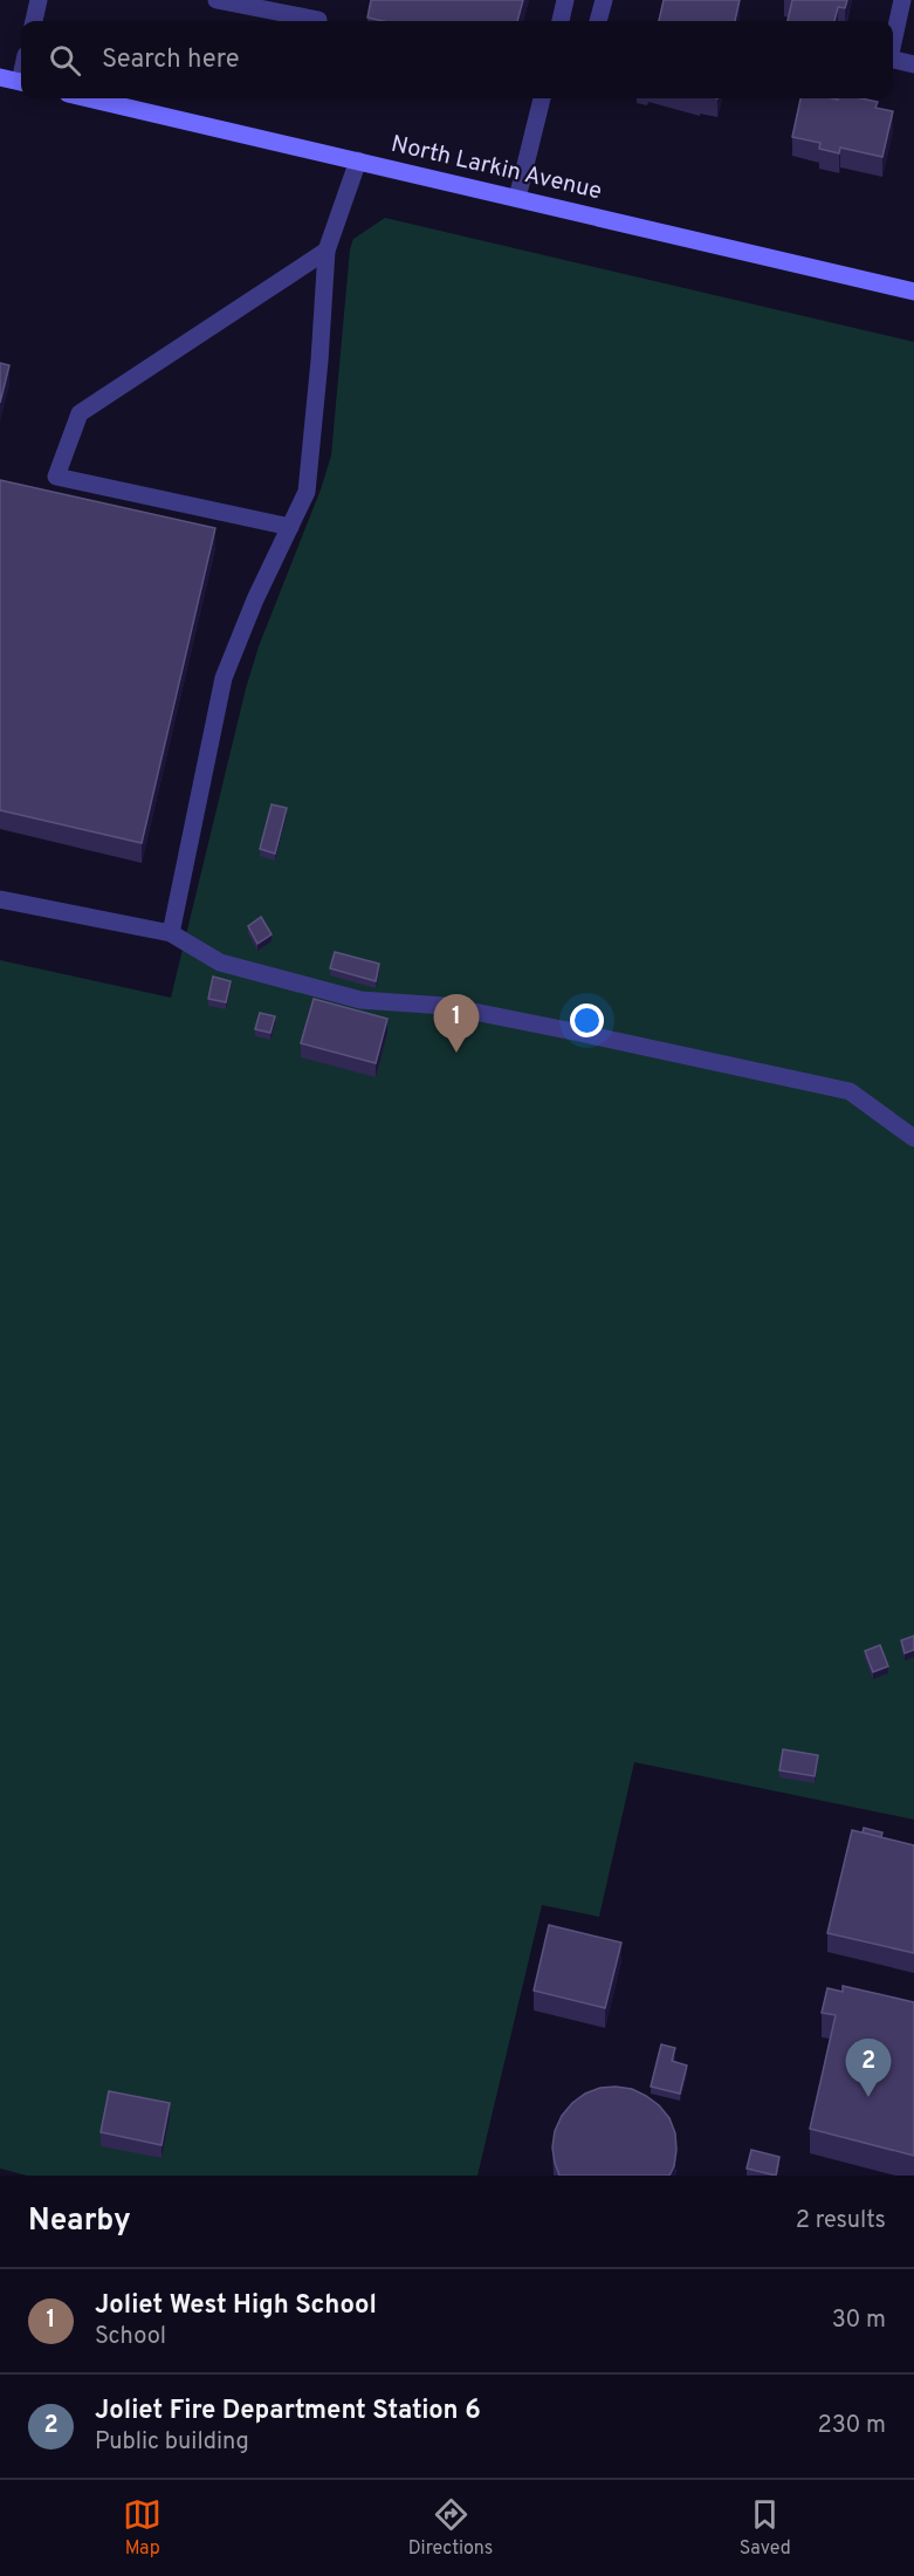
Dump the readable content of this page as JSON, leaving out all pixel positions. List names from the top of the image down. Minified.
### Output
{"streets":{"main road":["North Larkin Avenue"]},"page":{"search":"Search here","pins":["1","2"],"heading":["Nearby","2 results"],"list":[{"mark":"1","name":"Joliet West High School","note":"School","value":"30 m"},{"mark":"2","name":"Joliet Fire Department Station 6","note":"Public building","value":"230 m"}],"nav":["Map","Directions","Saved"]}}
